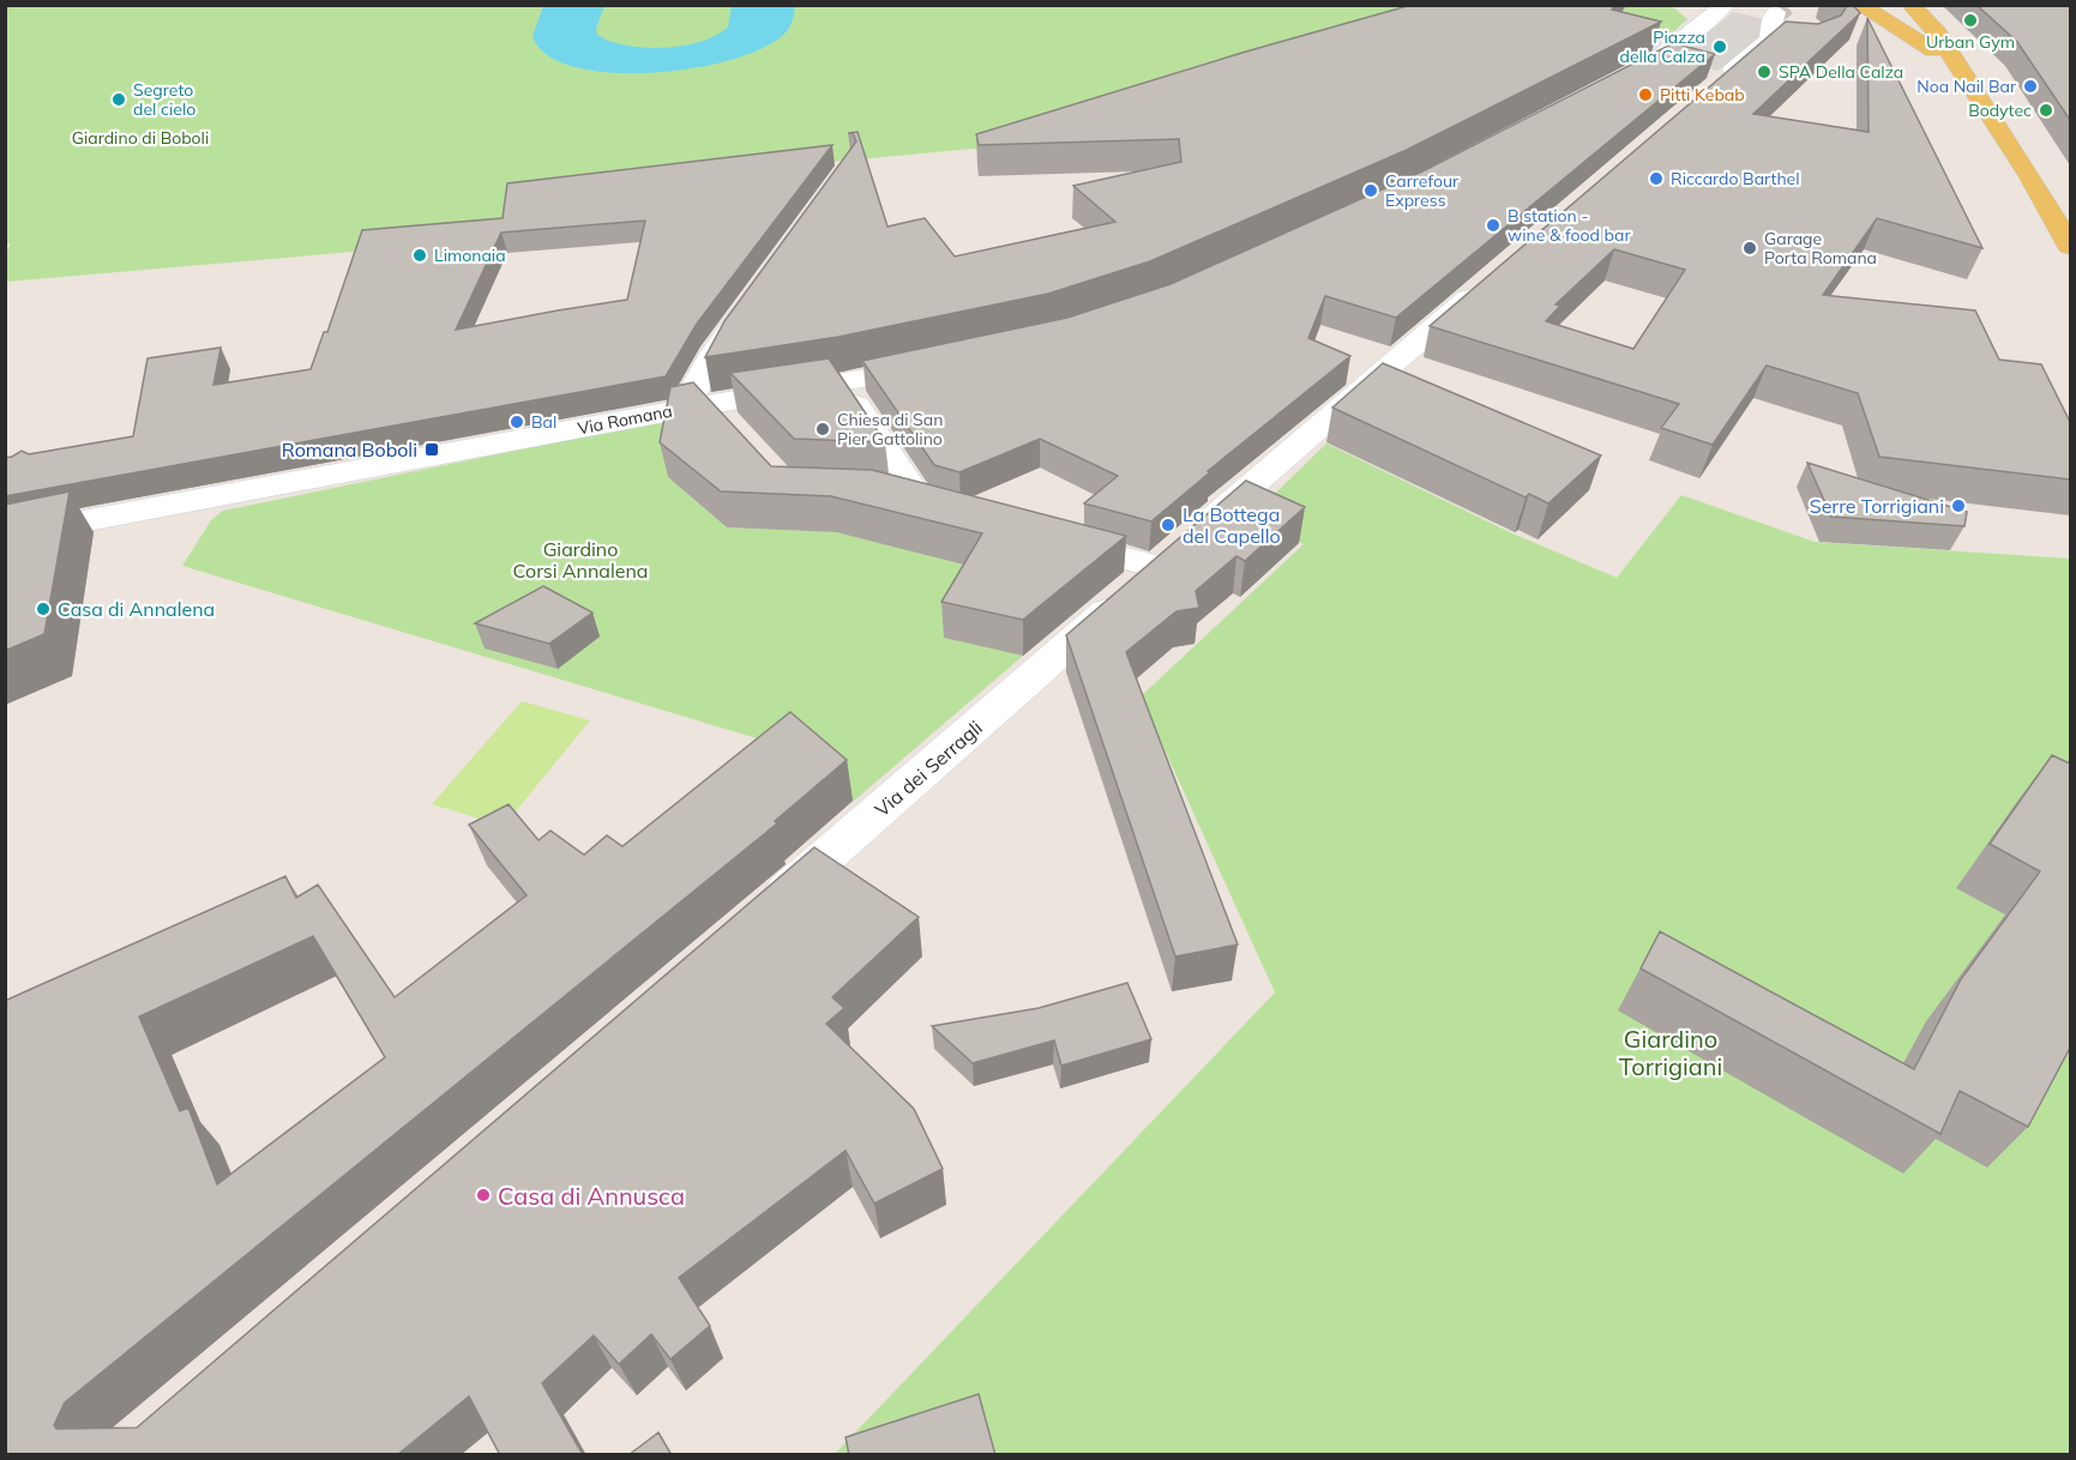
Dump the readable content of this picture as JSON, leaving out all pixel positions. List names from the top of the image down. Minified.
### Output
{"streets":{"street":["Via Romana","Via dei Serragli"]},"parks":["Giardino di Boboli","Giardino Corsi Annalena","Giardino Torrigiani"],"places":{"other":["Urban Gym","Piazza della Calza","SPA Della Calza","Noa Nail Bar","Pitti Kebab","Segreto del cielo","Bodytec","Riccardo Barthel","Carrefour Express","B station - wine & food bar","Garage Porta Romana","Limonaia","Bal","Chiesa di San Pier Gattolino","Serre Torrigiani","La Bottega del Capello","Casa di Annalena","Casa di Annusca"],"transit":["Romana Boboli"]}}
